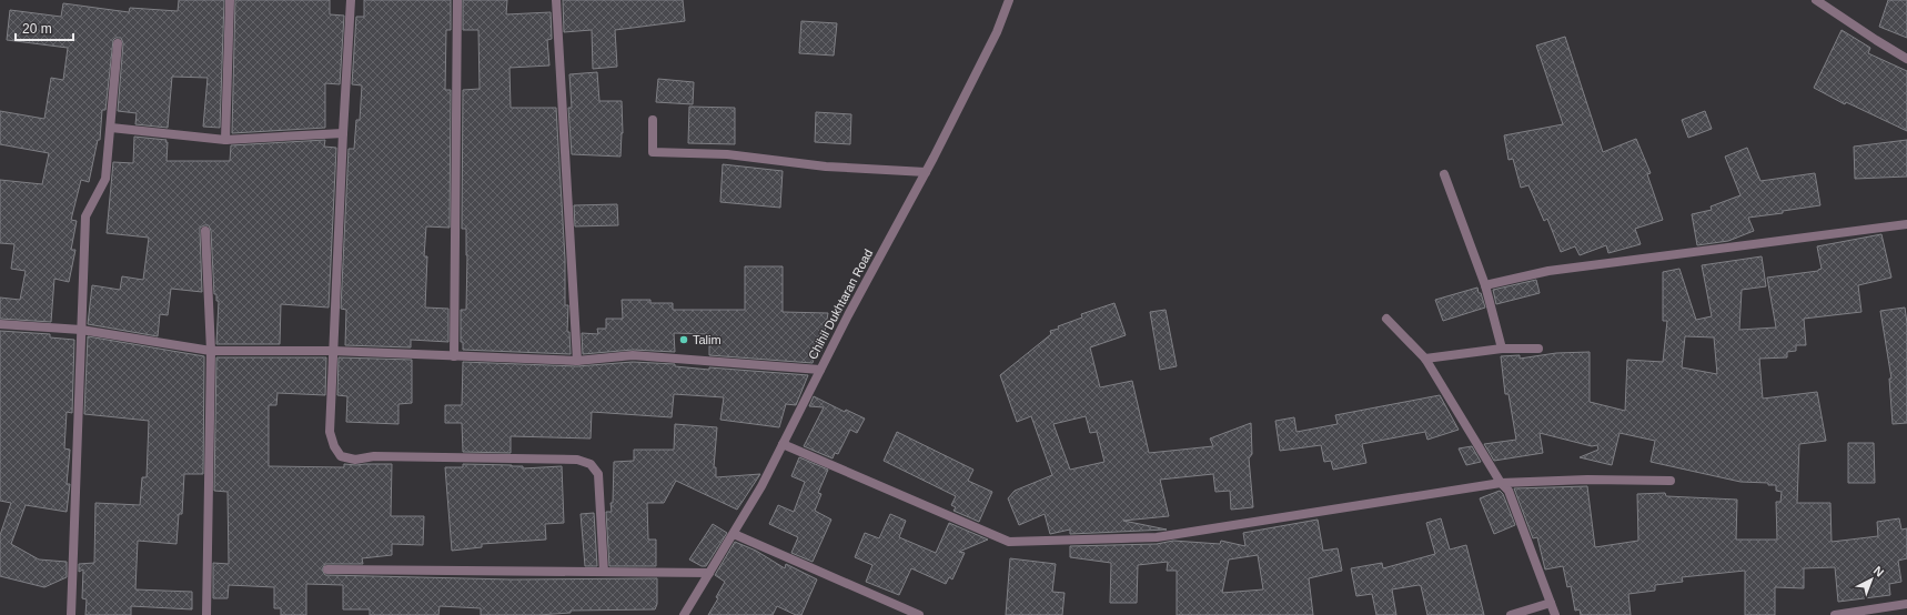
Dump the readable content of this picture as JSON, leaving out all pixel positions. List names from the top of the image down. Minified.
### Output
{"streets":{"street":["Chihil Dukhtaran Road"]},"places":["Talim"],"scale_bar":"20 m","north":"top right"}
